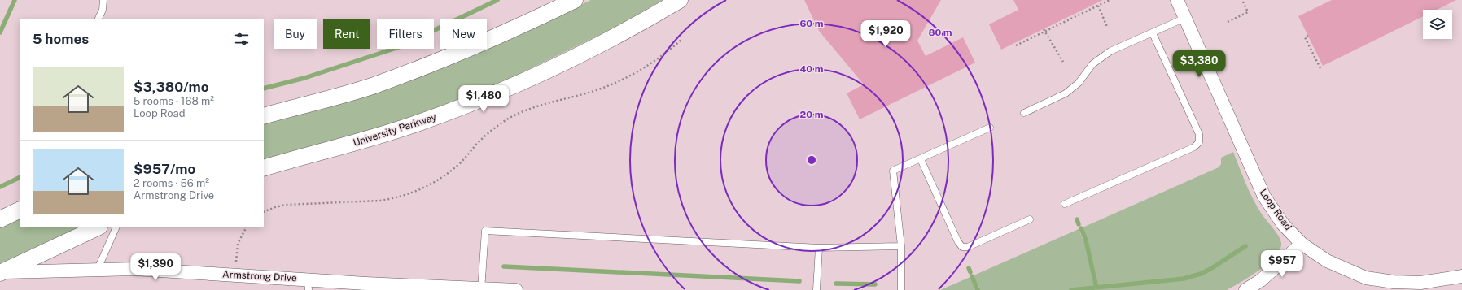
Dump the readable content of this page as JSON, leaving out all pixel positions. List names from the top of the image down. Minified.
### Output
{"streets":{"street":["University Parkway","Loop Road","Armstrong Drive"]},"page":{"chip":["Buy","Rent","Filters","New"],"heading":"5 homes","price":["$1,920","$3,380","$1,480","$957","$1,390"],"list":[{"name":"$3,380/mo","note":"5 rooms · 168 m² · Loop Road"},{"name":"$957/mo","note":"2 rooms · 56 m² · Armstrong Drive"}]},"rings":["60 m","80 m","40 m","20 m"]}
